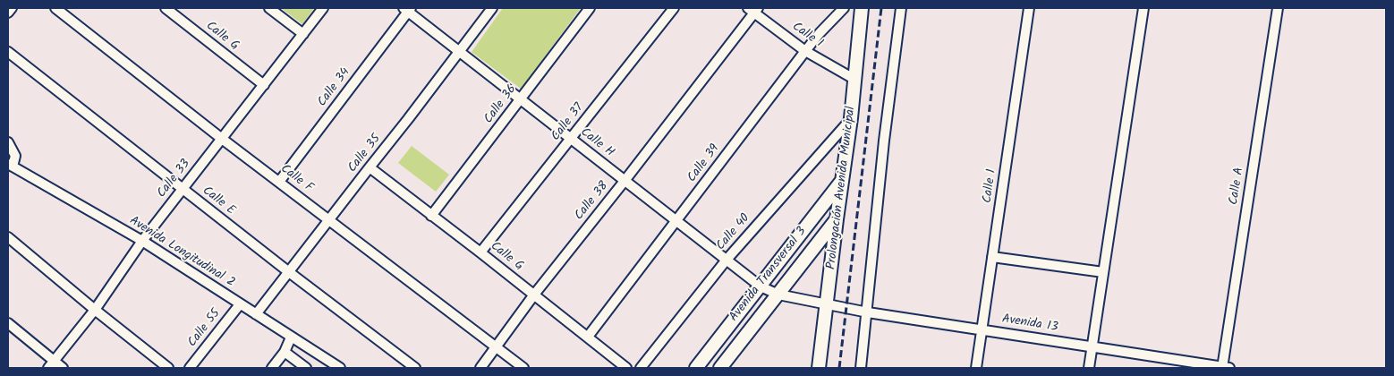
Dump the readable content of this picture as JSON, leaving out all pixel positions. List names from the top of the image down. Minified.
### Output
{"streets":{"street":["Calle I","Calle G","Calle 34","Calle 36","Calle 37","Calle H","Calle 35","Calle 39","Calle 33","Calle F","Calle 1","Calle A","Prolongación Avenida Municipal","Calle E","Calle 38","Calle 40","Avenida Longitudinal 2","Avenida Transversal 3","Avenida 13","Calle 55"]},"crossings":[["Calle I","Calle 39"],["Calle I","Prolongación Avenida Municipal"],["Calle I","Calle 38"],["Calle G","Calle 36"],["Calle G","Calle 37"],["Calle G","Calle 35"],["Calle G","Calle 39"],["Calle G","Calle 33"],["Calle G","Calle 38"],["Calle 34","Calle H"],["Calle 34","Calle F"],["Calle 36","Calle H"],["Calle 37","Calle H"],["Calle H","Calle 35"],["Calle H","Calle 39"],["Calle H","Prolongación Avenida Municipal"],["Calle H","Calle 38"],["Calle H","Calle 40"],["Calle H","Avenida Transversal 3"],["Calle H","Avenida 13"],["Calle 35","Calle F"],["Calle 35","Calle E"],["Calle 35","Avenida Longitudinal 2"],["Calle 33","Calle F"],["Calle 33","Calle E"],["Calle 33","Avenida Longitudinal 2"],["Calle F","Calle 38"],["Calle 1","Avenida 13"],["Calle A","Avenida 13"],["Prolongación Avenida Municipal","Calle 40"],["Prolongación Avenida Municipal","Avenida Transversal 3"],["Prolongación Avenida Municipal","Avenida 13"],["Avenida Longitudinal 2","Calle 55"]]}
